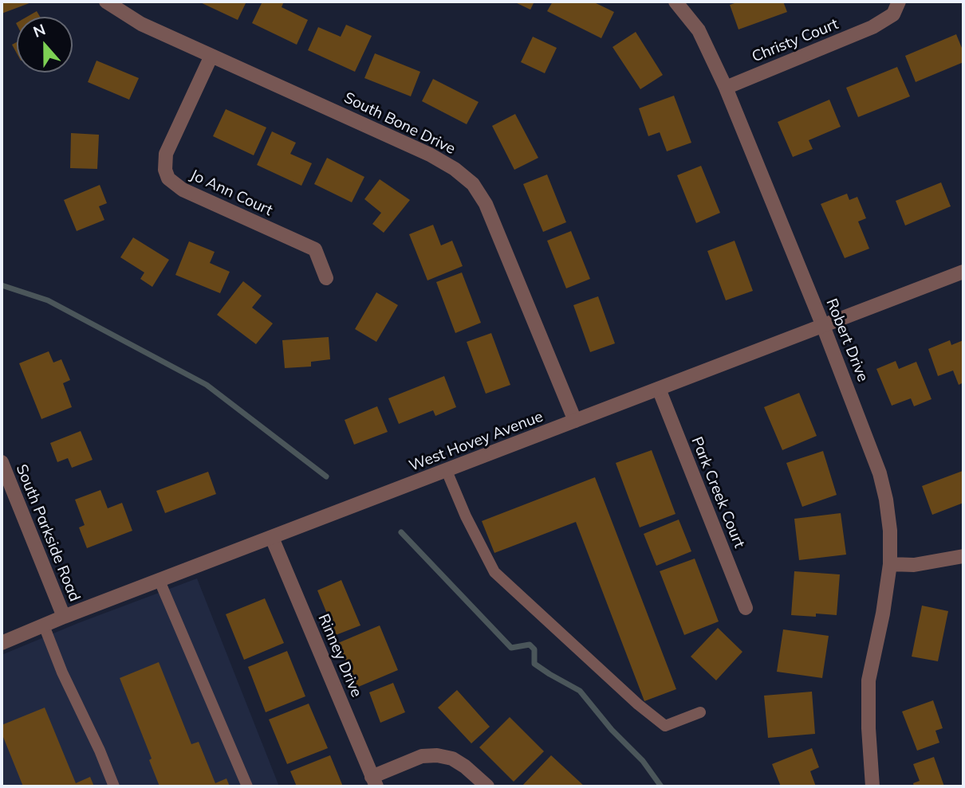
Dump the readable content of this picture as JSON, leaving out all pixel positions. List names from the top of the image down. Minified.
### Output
{"streets":{"street":["Christy Court","South Bone Drive","Jo Ann Court","Robert Drive","West Hovey Avenue","Park Creek Court","South Parkside Road","Rinney Drive"]},"crossings":[["Christy Court","Robert Drive"],["South Bone Drive","Jo Ann Court"],["South Bone Drive","West Hovey Avenue"],["Robert Drive","West Hovey Avenue"],["West Hovey Avenue","Park Creek Court"],["West Hovey Avenue","South Parkside Road"],["West Hovey Avenue","Rinney Drive"]],"north":"top"}
